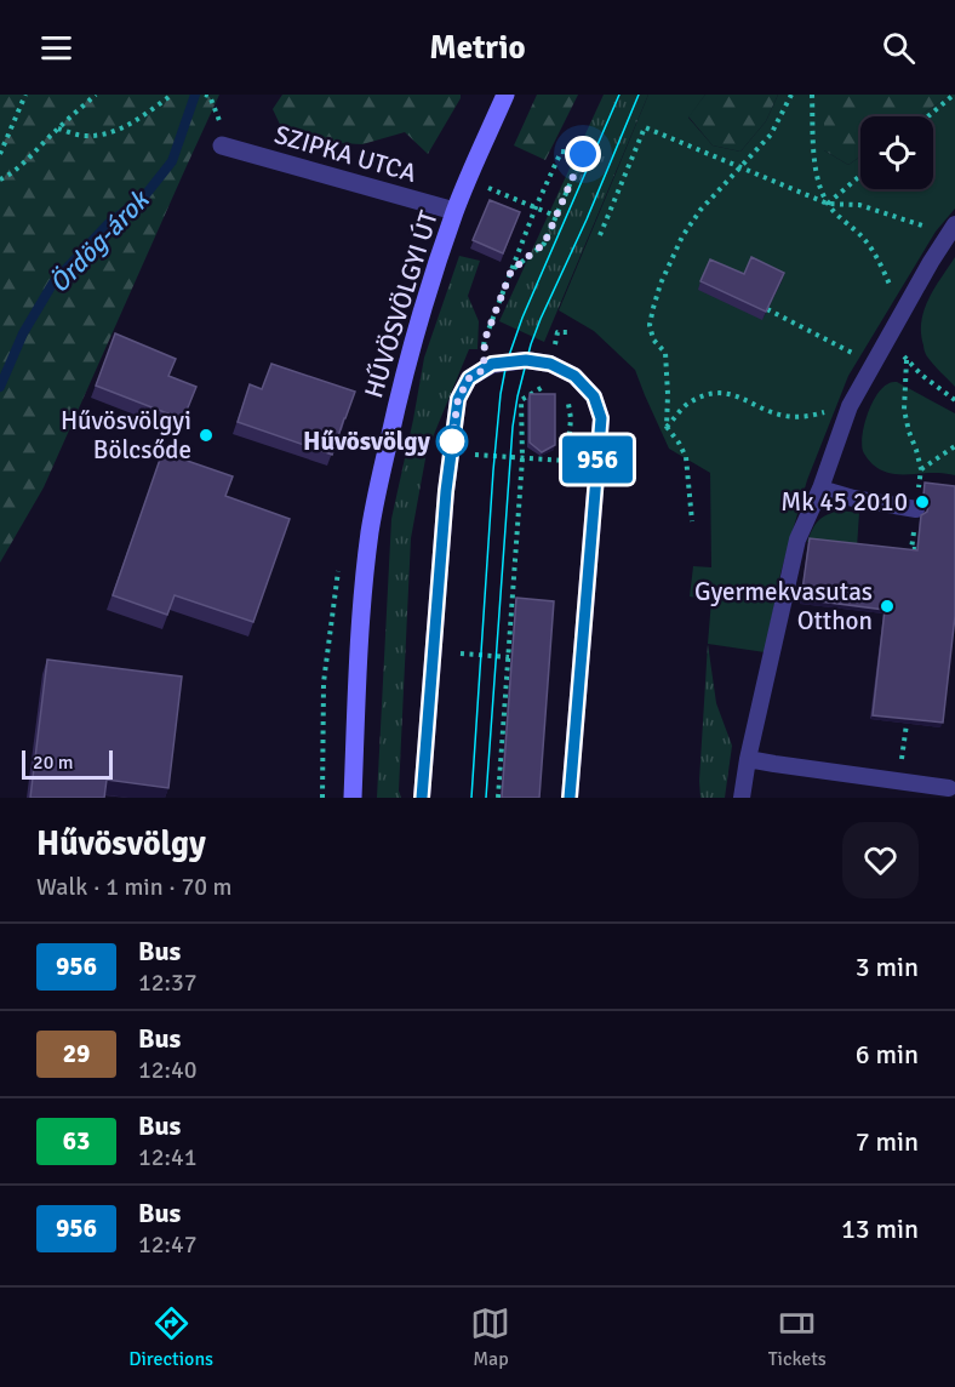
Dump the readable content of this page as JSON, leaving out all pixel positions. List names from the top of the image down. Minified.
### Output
{"streets":{"main road":["HŰVÖSVÖLGYI ÚT"],"street":["SZIPKA UTCA"]},"crossings":[["SZIPKA UTCA","HŰVÖSVÖLGYI ÚT"]],"water":["Ördög-árok"],"places":["Hűvösvölgyi Bölcsőde","Hűvösvölgy","Mk 45 2010","Gyermekvasutas Otthon"],"lines":["bus line 956"],"scale_bar":"20 m","page":{"header":"Metrio","on_map":"956","scale":"20 m","heading":["Hűvösvölgy","Walk · 1 min · 70 m"],"list":[{"mark":"956","name":"Bus","note":"12:37","value":"3 min"},{"mark":"29","name":"Bus","note":"12:40","value":"6 min"},{"mark":"63","name":"Bus","note":"12:41","value":"7 min"},{"mark":"956","name":"Bus","note":"12:47","value":"13 min"}],"tabs":["Directions","Map","Tickets"]}}
